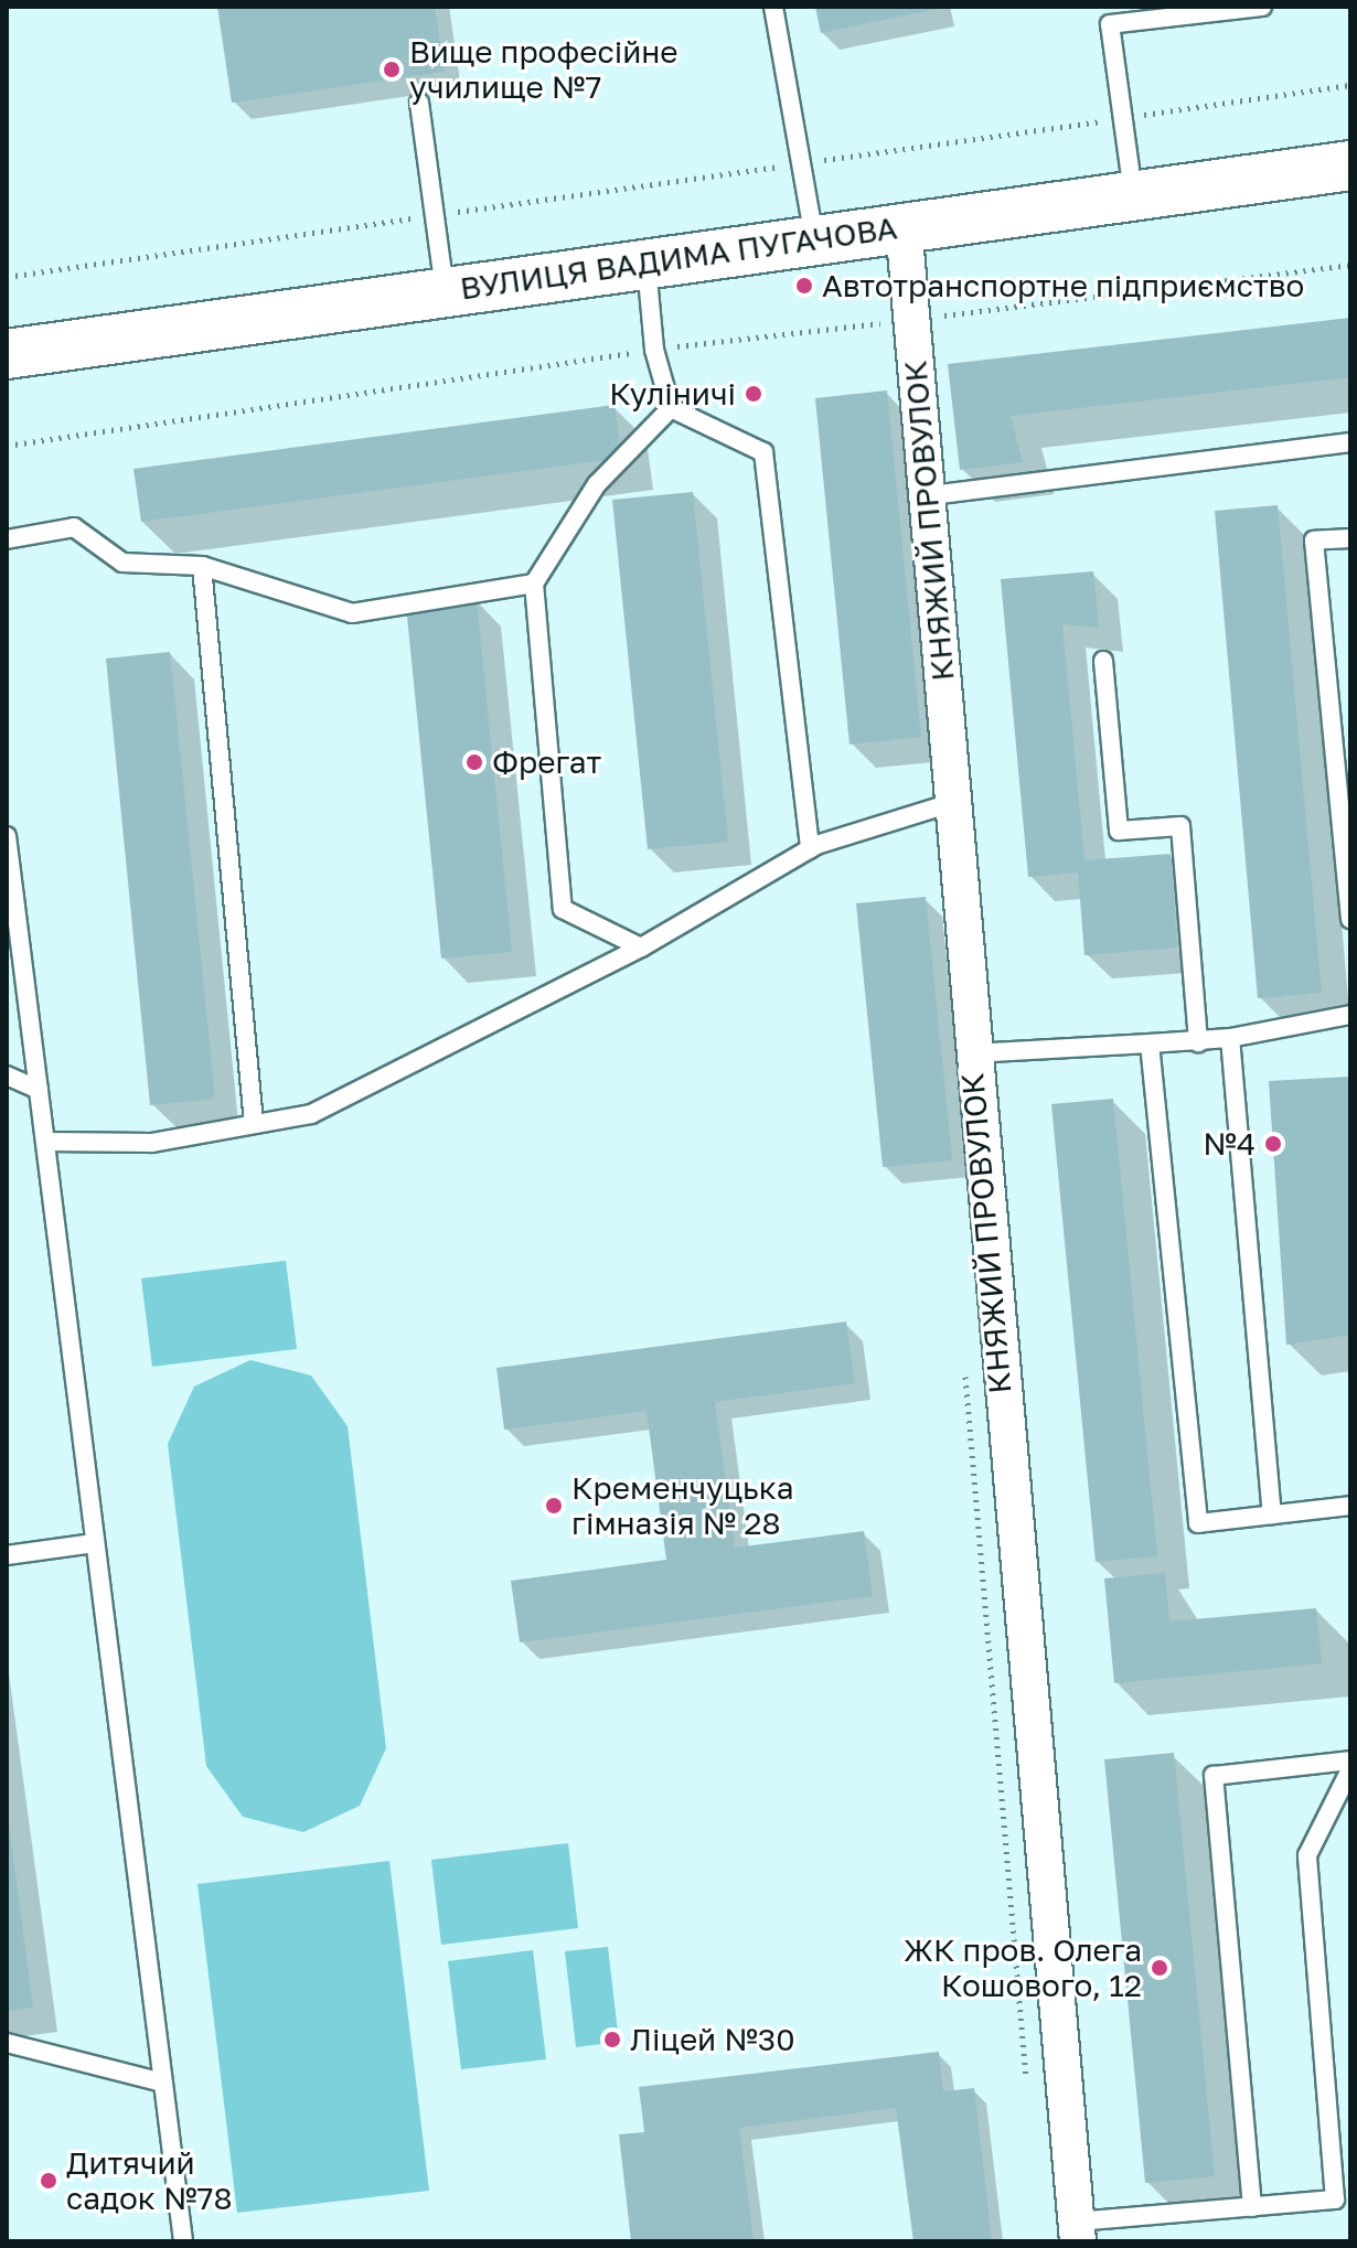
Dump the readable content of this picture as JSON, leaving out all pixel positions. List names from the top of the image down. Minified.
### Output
{"streets":{"street":["ВУЛИЦЯ ВАДИМА ПУГАЧОВА","КНЯЖИЙ ПРОВУЛОК"]},"crossings":[["ВУЛИЦЯ ВАДИМА ПУГАЧОВА","КНЯЖИЙ ПРОВУЛОК"]],"places":["Вище професійне училище №7","Автотранспортне підприємство","Куліничі","Фрегат","№4","Кременчуцька гімназія № 28","ЖК пров. Олега Кошового, 12","Ліцей №30","Дитячий садок №78"]}
